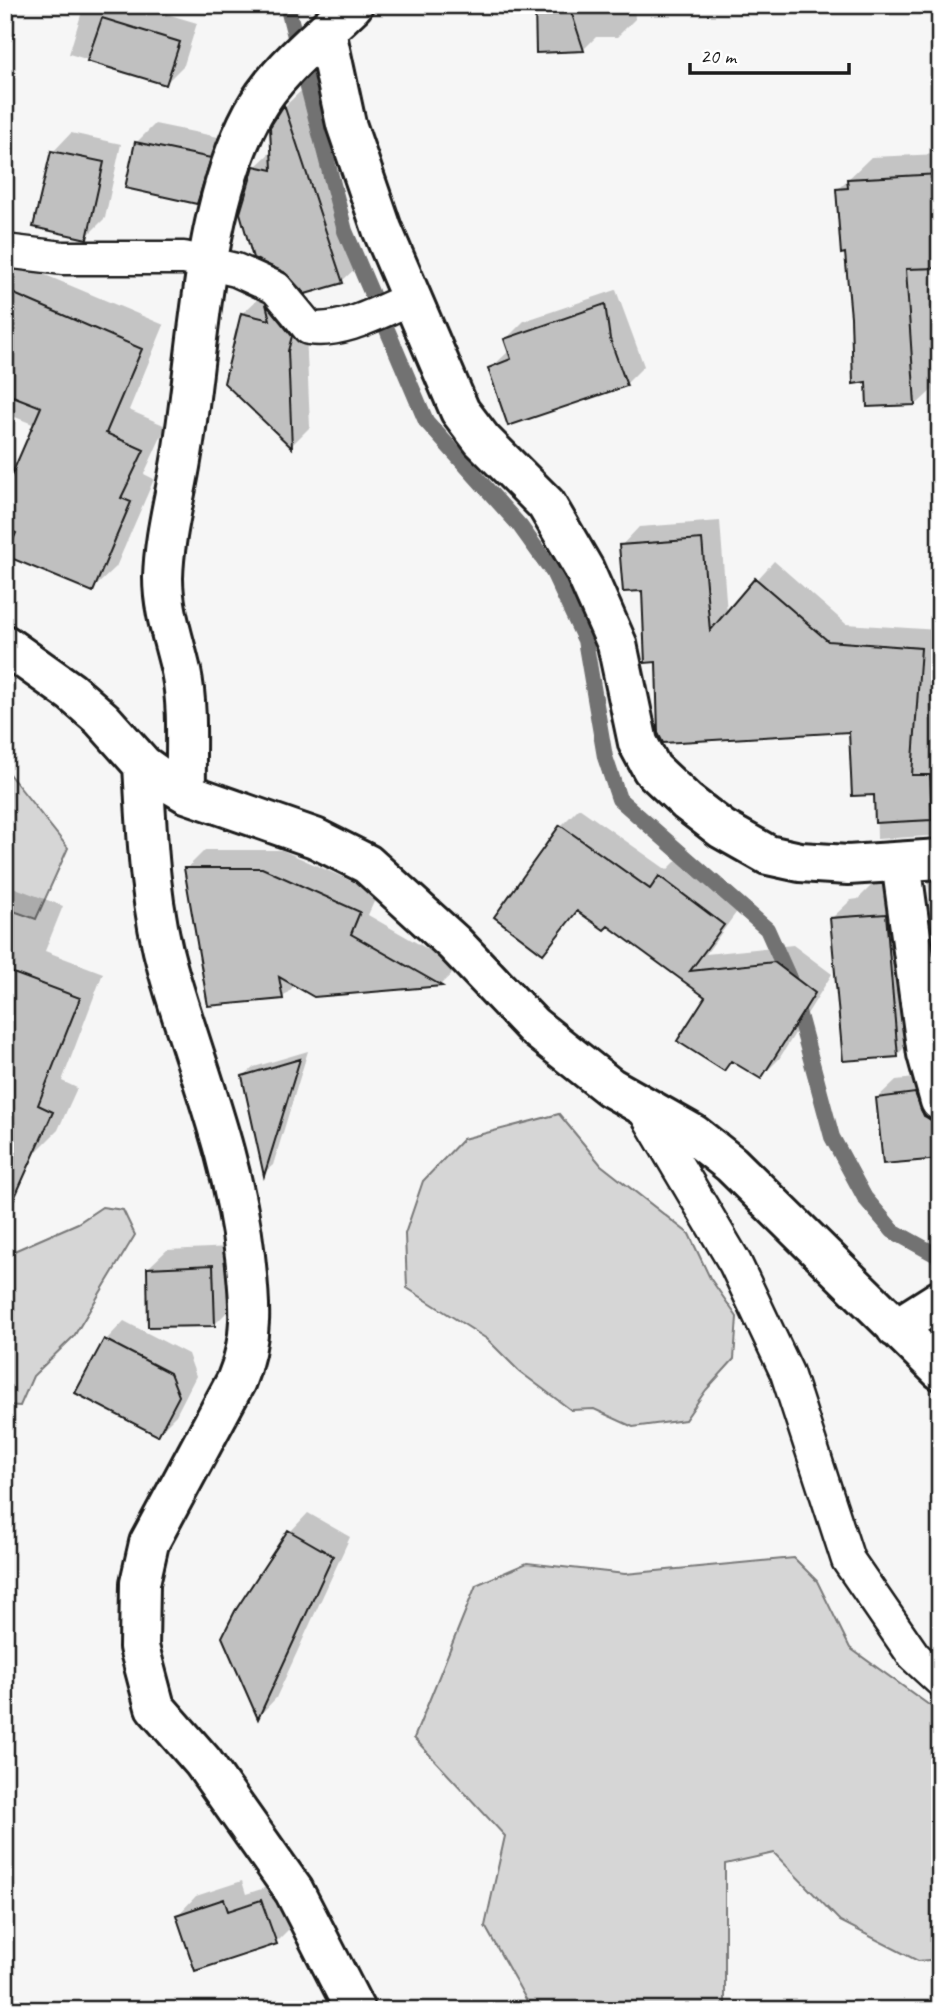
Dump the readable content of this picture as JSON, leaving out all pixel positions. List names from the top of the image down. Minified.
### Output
{"scale_bar":"20 m"}
